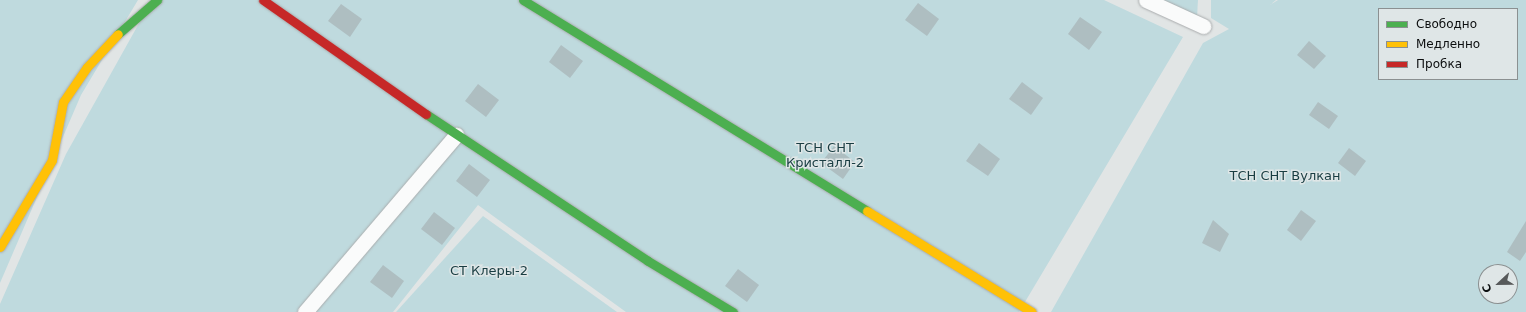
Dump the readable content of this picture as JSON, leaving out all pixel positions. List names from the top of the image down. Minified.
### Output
{"parks":["ТСН СНТ Кристалл-2","ТСН СНТ Вулкан","СТ Клеры-2"],"legend":["Свободно","Медленно","Пробка"],"north":"left"}
